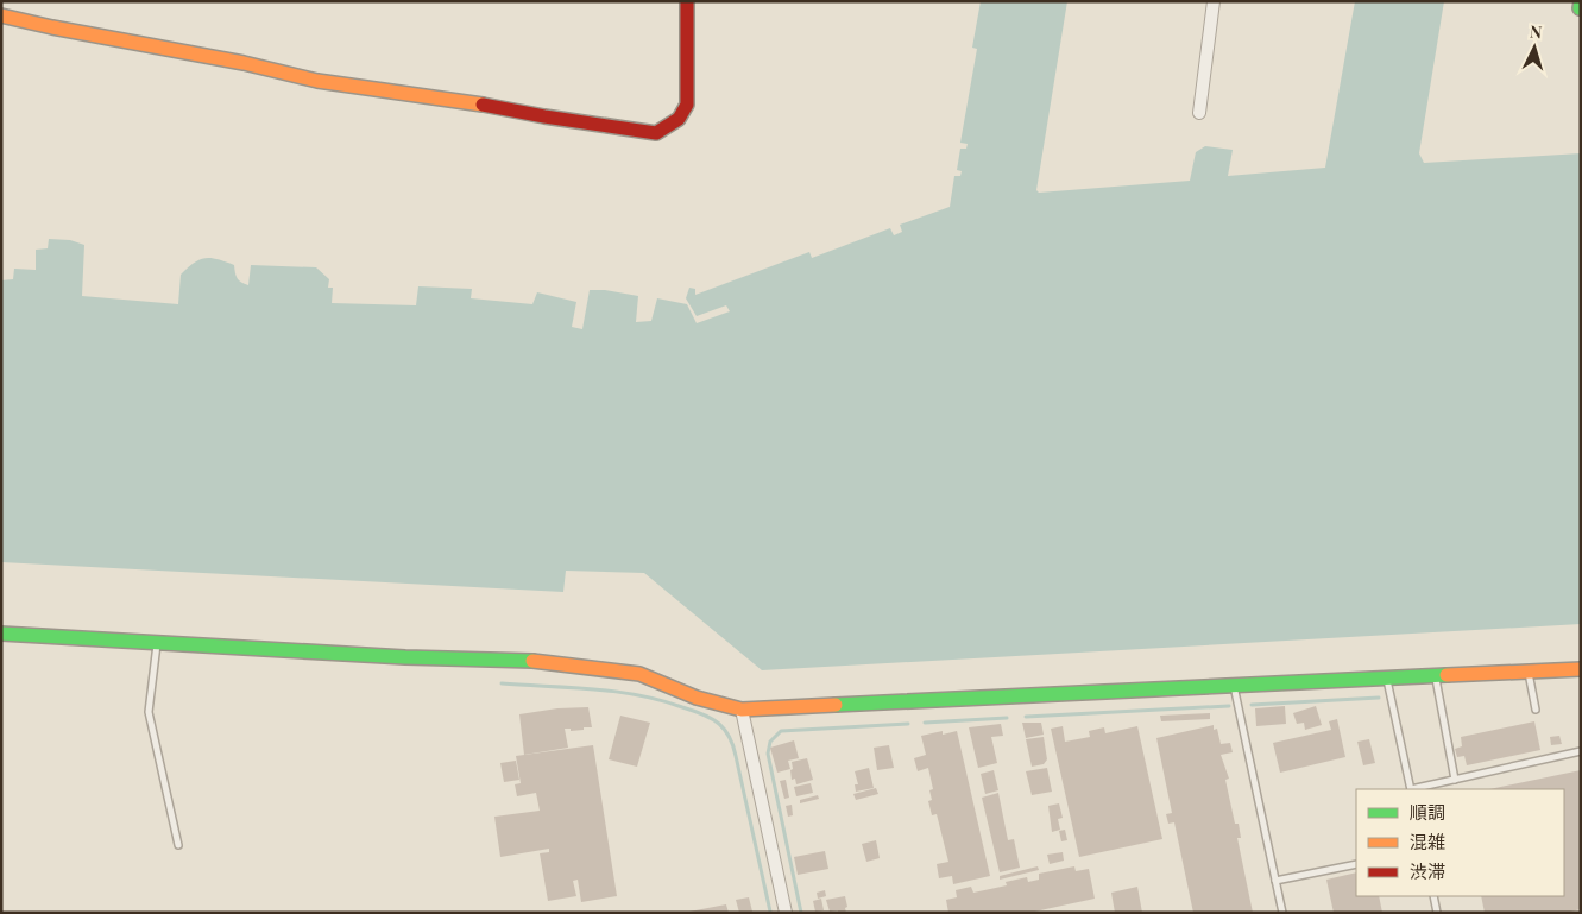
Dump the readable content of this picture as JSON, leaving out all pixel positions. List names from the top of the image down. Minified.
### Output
{"legend":["順調","混雑","渋滞"],"north":"top"}
